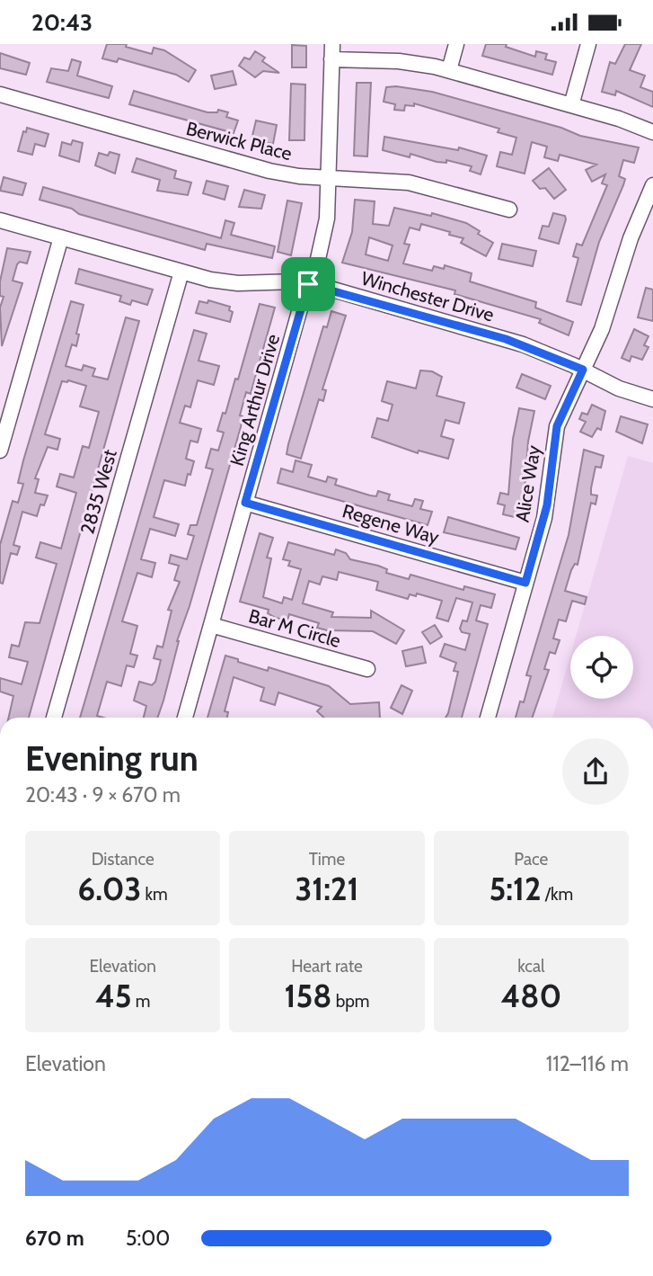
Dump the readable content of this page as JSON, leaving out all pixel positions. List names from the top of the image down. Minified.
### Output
{"streets":{"street":["Berwick Place","Winchester Drive","King Arthur Drive","Alice Way","2835 West","Regene Way","Bar M Circle"]},"crossings":[["Berwick Place","King Arthur Drive"],["Winchester Drive","King Arthur Drive"],["Winchester Drive","Alice Way"],["Winchester Drive","2835 West"],["King Arthur Drive","Regene Way"],["King Arthur Drive","Bar M Circle"],["Alice Way","Regene Way"]],"page":{"status":"20:43","heading":["Evening run","20:43 · 9 × 670 m"],"stats":[["Distance","6.03 km"],["Time","31:21"],["Pace","5:12 /km"],["Elevation","45 m"],["Heart rate","158 bpm"],["kcal","480"]],"chart":["Elevation","112–116 m"],"list":[{"name":"670 m","note":"5:00"}]}}
